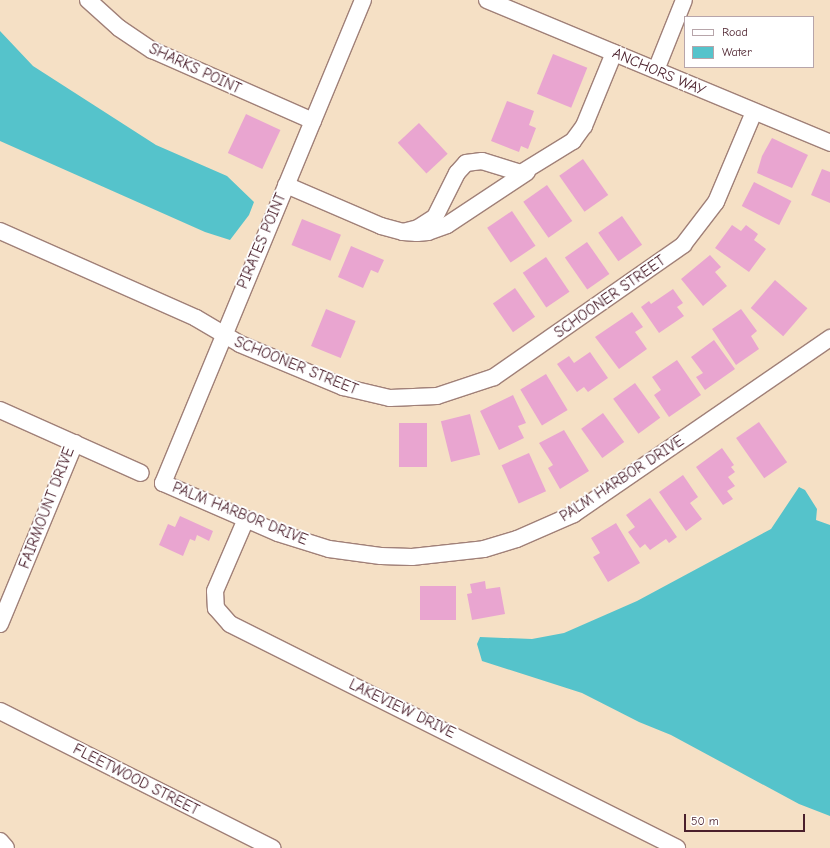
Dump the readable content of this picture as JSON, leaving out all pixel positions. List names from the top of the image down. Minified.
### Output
{"streets":{"street":["SHARKS POINT","ANCHORS WAY","PIRATES POINT","SCHOONER STREET","PALM HARBOR DRIVE","FAIRMOUNT DRIVE","LAKEVIEW DRIVE","FLEETWOOD STREET"]},"crossings":[["SHARKS POINT","PIRATES POINT"],["ANCHORS WAY","SCHOONER STREET"],["PIRATES POINT","SCHOONER STREET"],["PIRATES POINT","PALM HARBOR DRIVE"],["PALM HARBOR DRIVE","LAKEVIEW DRIVE"]],"legend":["Road","Water"],"scale_bar":"50 m"}
